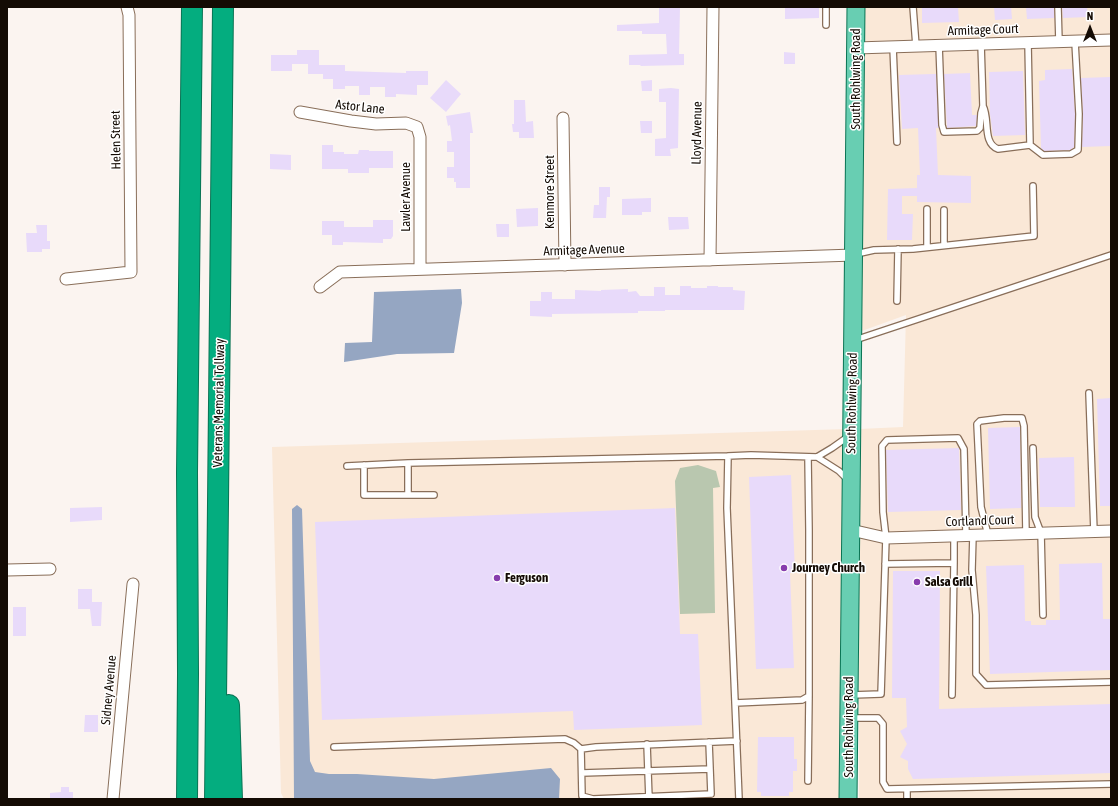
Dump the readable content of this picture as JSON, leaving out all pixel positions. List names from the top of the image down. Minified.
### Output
{"streets":{"highway":["Veterans Memorial Tollway"],"main road":["South Rohlwing Road"],"street":["Armitage Court","Astor Lane","Lloyd Avenue","Helen Street","Kenmore Street","Lawler Avenue","Armitage Avenue","Cortland Court","Sidney Avenue"]},"crossings":[["Armitage Court","South Rohlwing Road"],["South Rohlwing Road","Armitage Avenue"],["South Rohlwing Road","Cortland Court"],["Astor Lane","Lawler Avenue"],["Lloyd Avenue","Armitage Avenue"],["Kenmore Street","Armitage Avenue"],["Lawler Avenue","Armitage Avenue"]],"places":["Journey Church","Ferguson","Salsa Grill"],"north":"top"}
